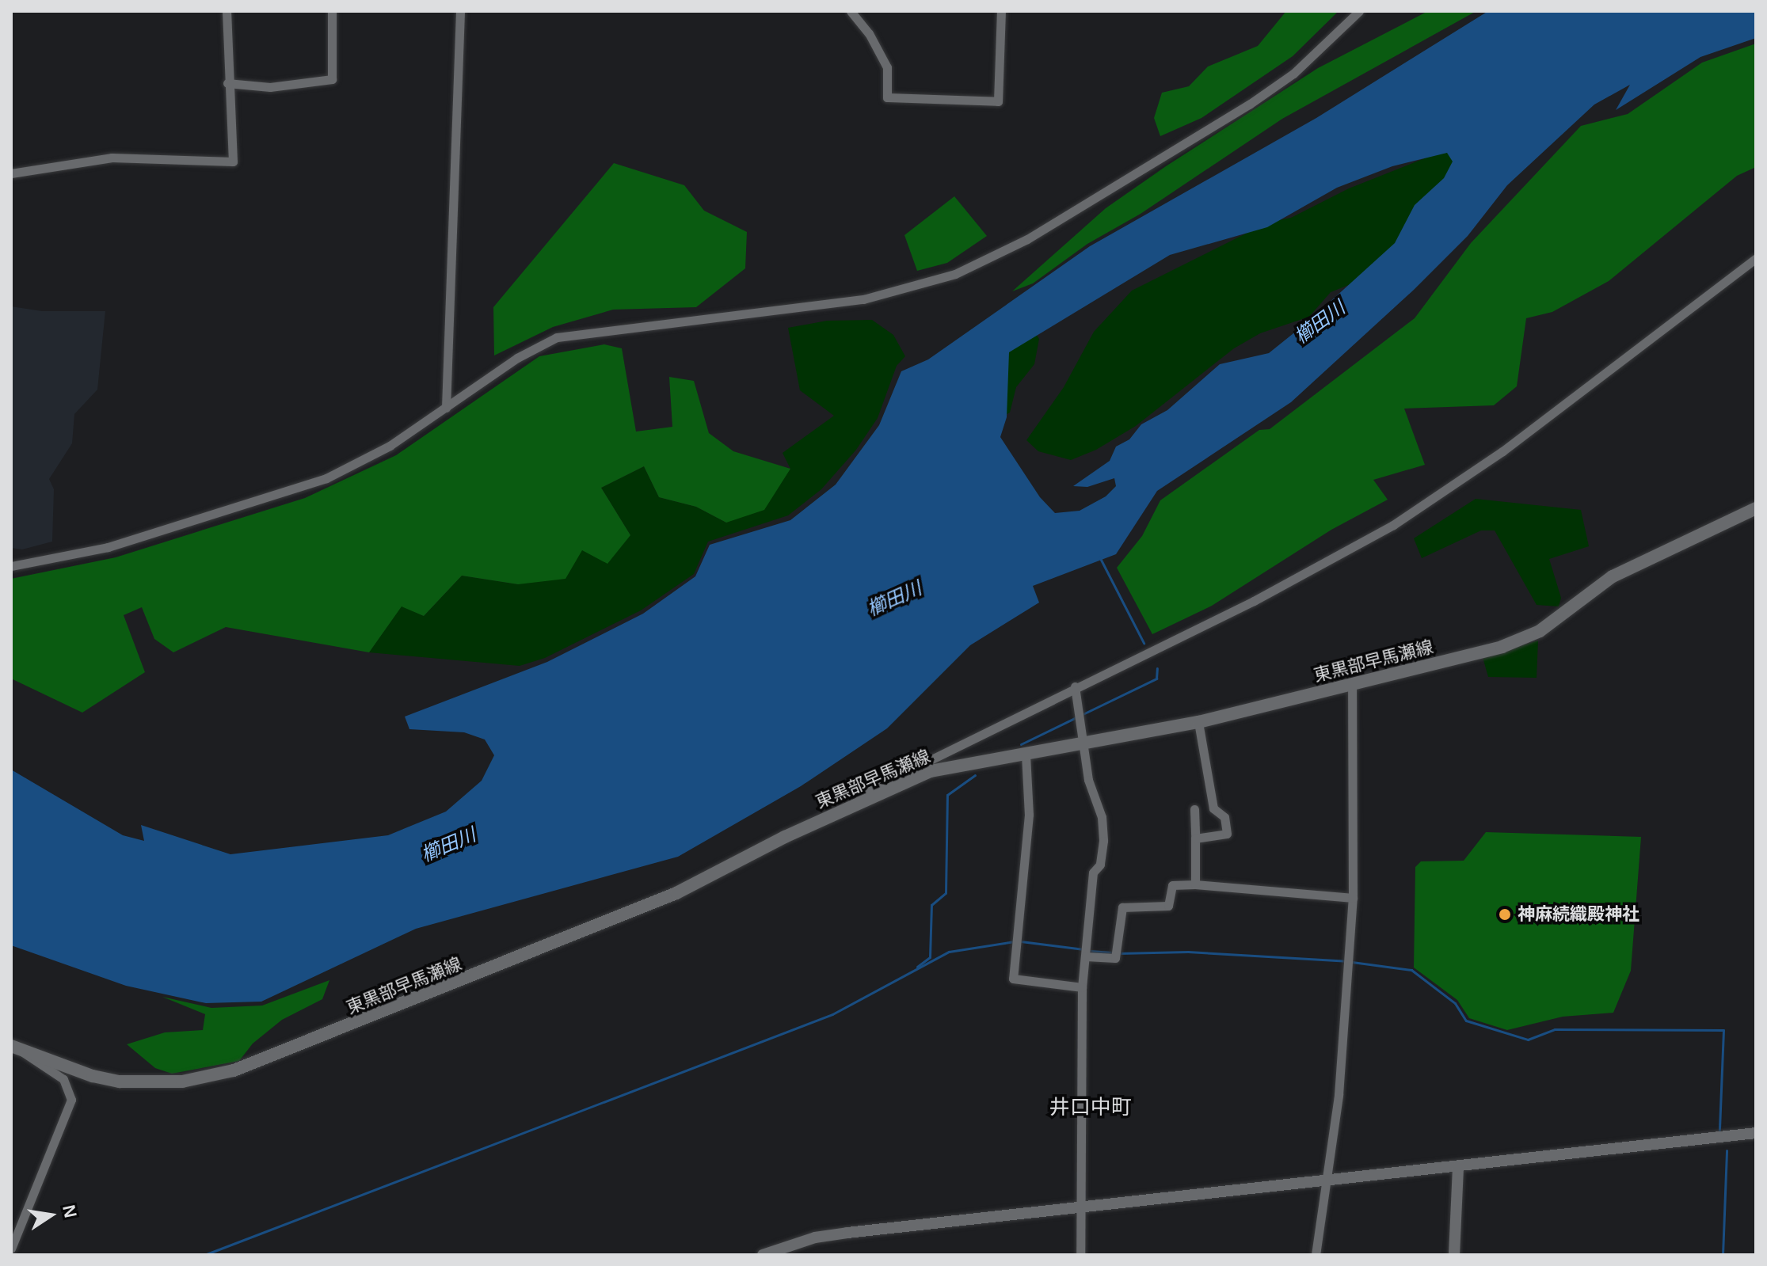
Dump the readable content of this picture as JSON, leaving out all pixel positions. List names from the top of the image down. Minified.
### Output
{"streets":{"main road":["東黒部早馬瀬線"]},"districts":["井口中町"],"water":["櫛田川"],"places":["神麻続織殿神社"],"north":"right"}
